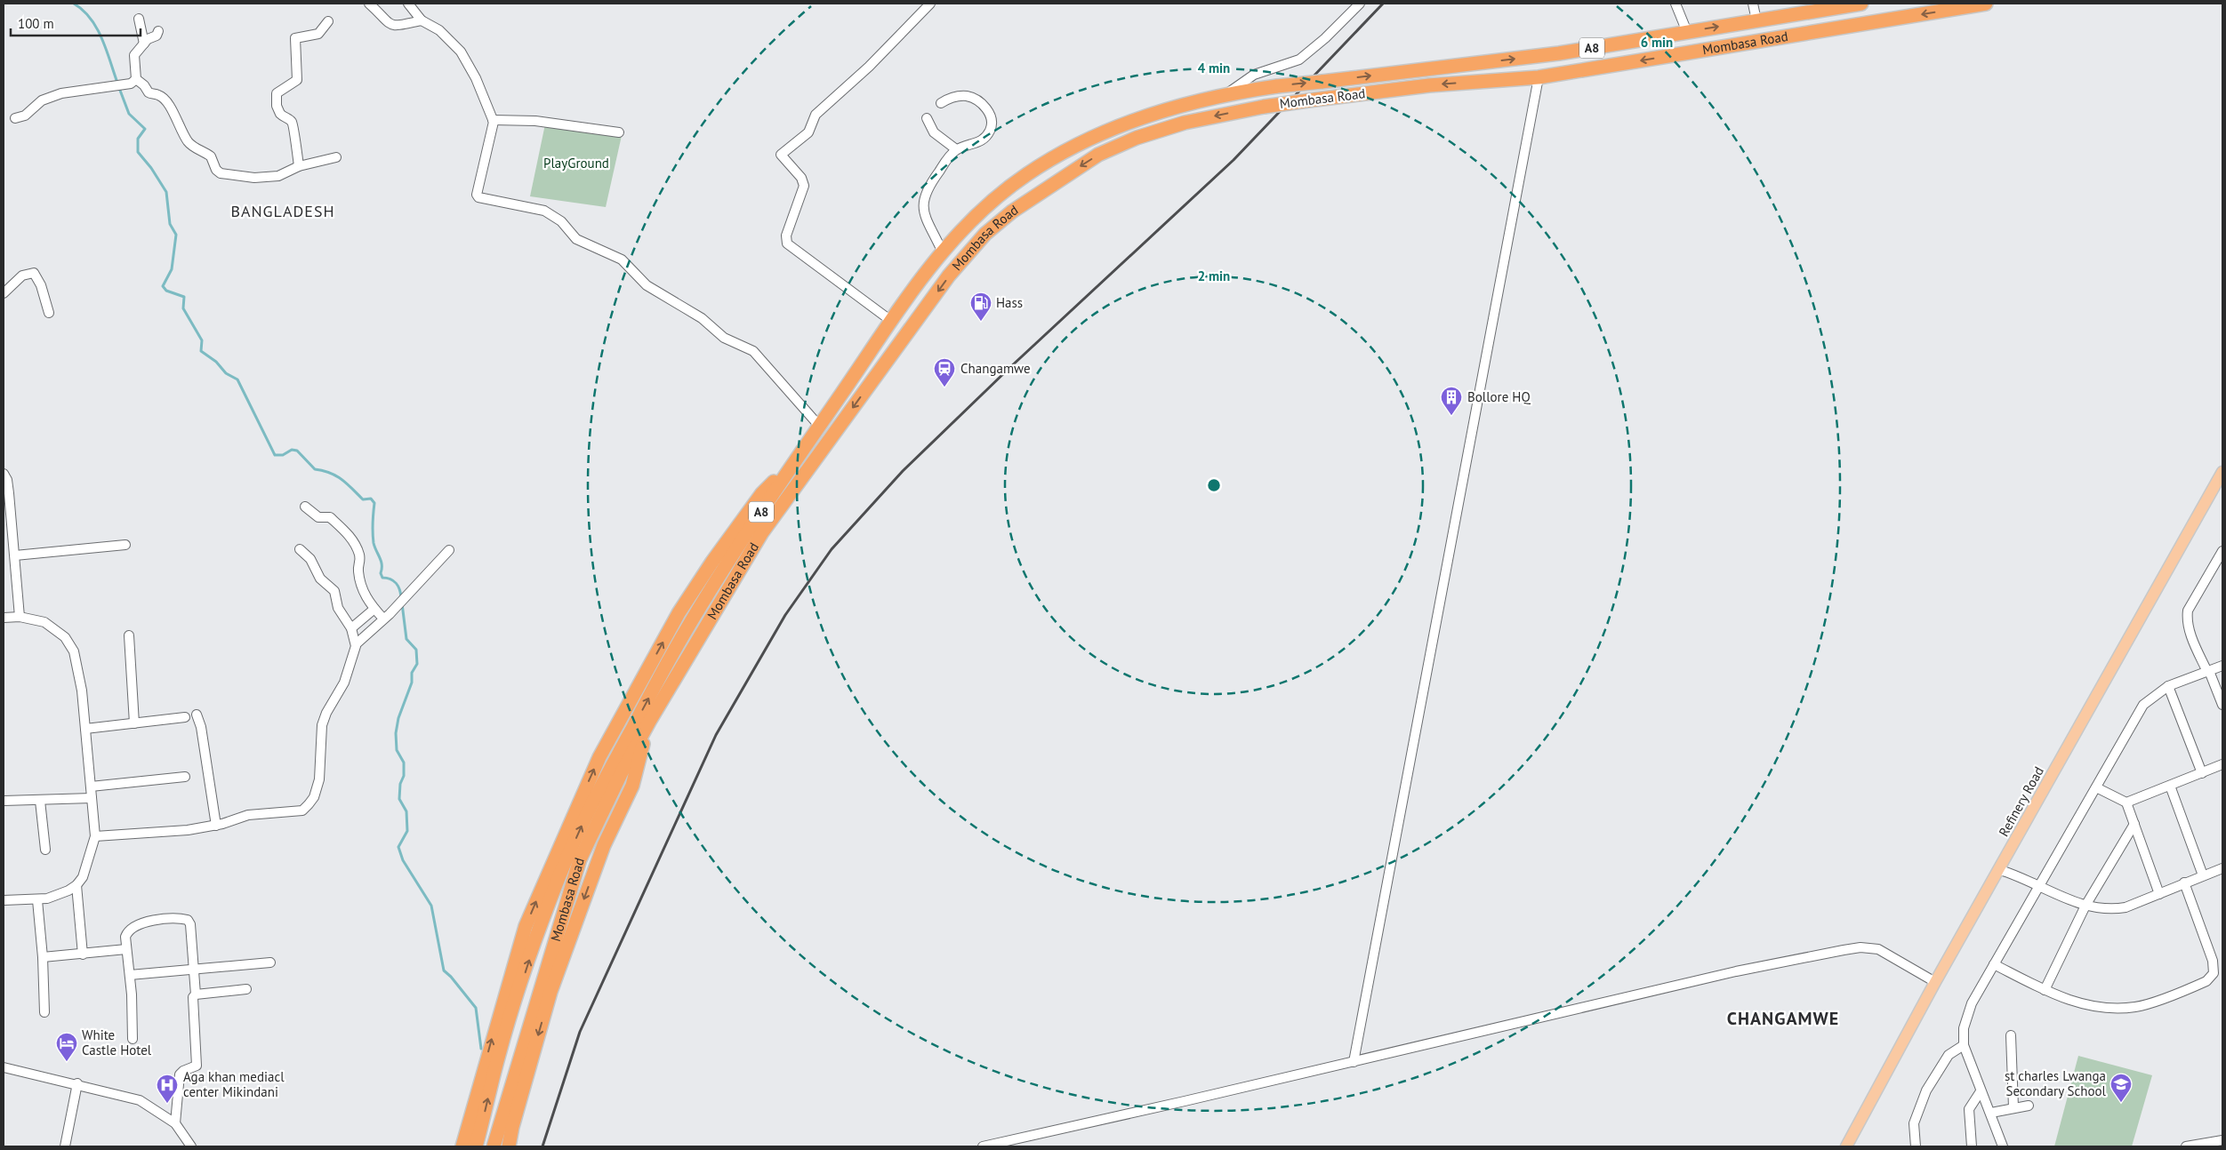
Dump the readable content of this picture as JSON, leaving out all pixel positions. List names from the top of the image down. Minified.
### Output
{"streets":{"highway":["Mombasa Road","A8"],"main road":["Refinery Road"]},"districts":["BANGLADESH","CHANGAMWE"],"parks":["PlayGround"],"places":{"fuel station":["Hass"],"station":["Changamwe"],"building":["Bollore HQ"],"hotel":["White Castle Hotel"],"school or university":["st charles Lwanga Secondary School"],"hospital":["Aga khan mediacl center Mikindani"]},"scale_bar":"100 m","rings":["6 min","4 min","2 min"]}
